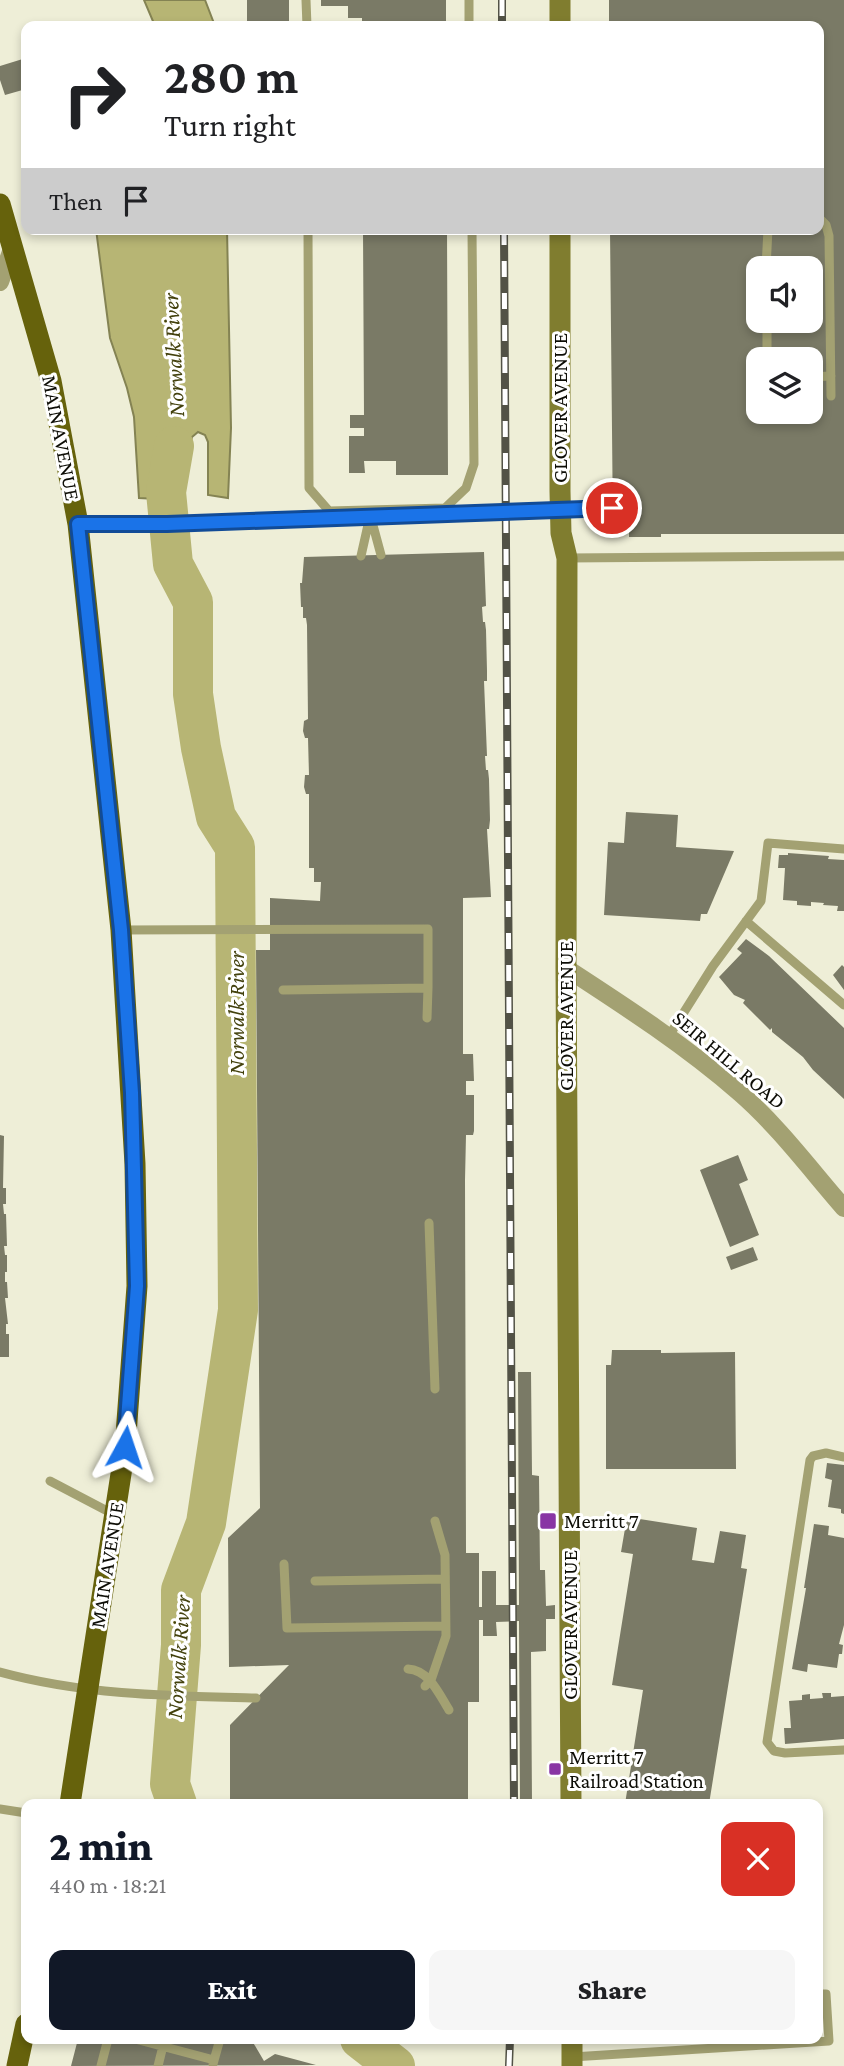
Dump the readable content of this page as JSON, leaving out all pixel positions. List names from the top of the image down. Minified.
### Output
{"streets":{"main road":["MAIN AVENUE"],"street":["GLOVER AVENUE","SEIR HILL ROAD"]},"crossings":[["GLOVER AVENUE","SEIR HILL ROAD"]],"water":["Norwalk River"],"places":{"transit":["Merritt 7","Merritt 7 Railroad Station"]},"page":{"turn":["280 m","Turn right"],"then":"Then","heading":["2 min","440 m · 18:21"],"buttons":["Exit","Share"]}}
